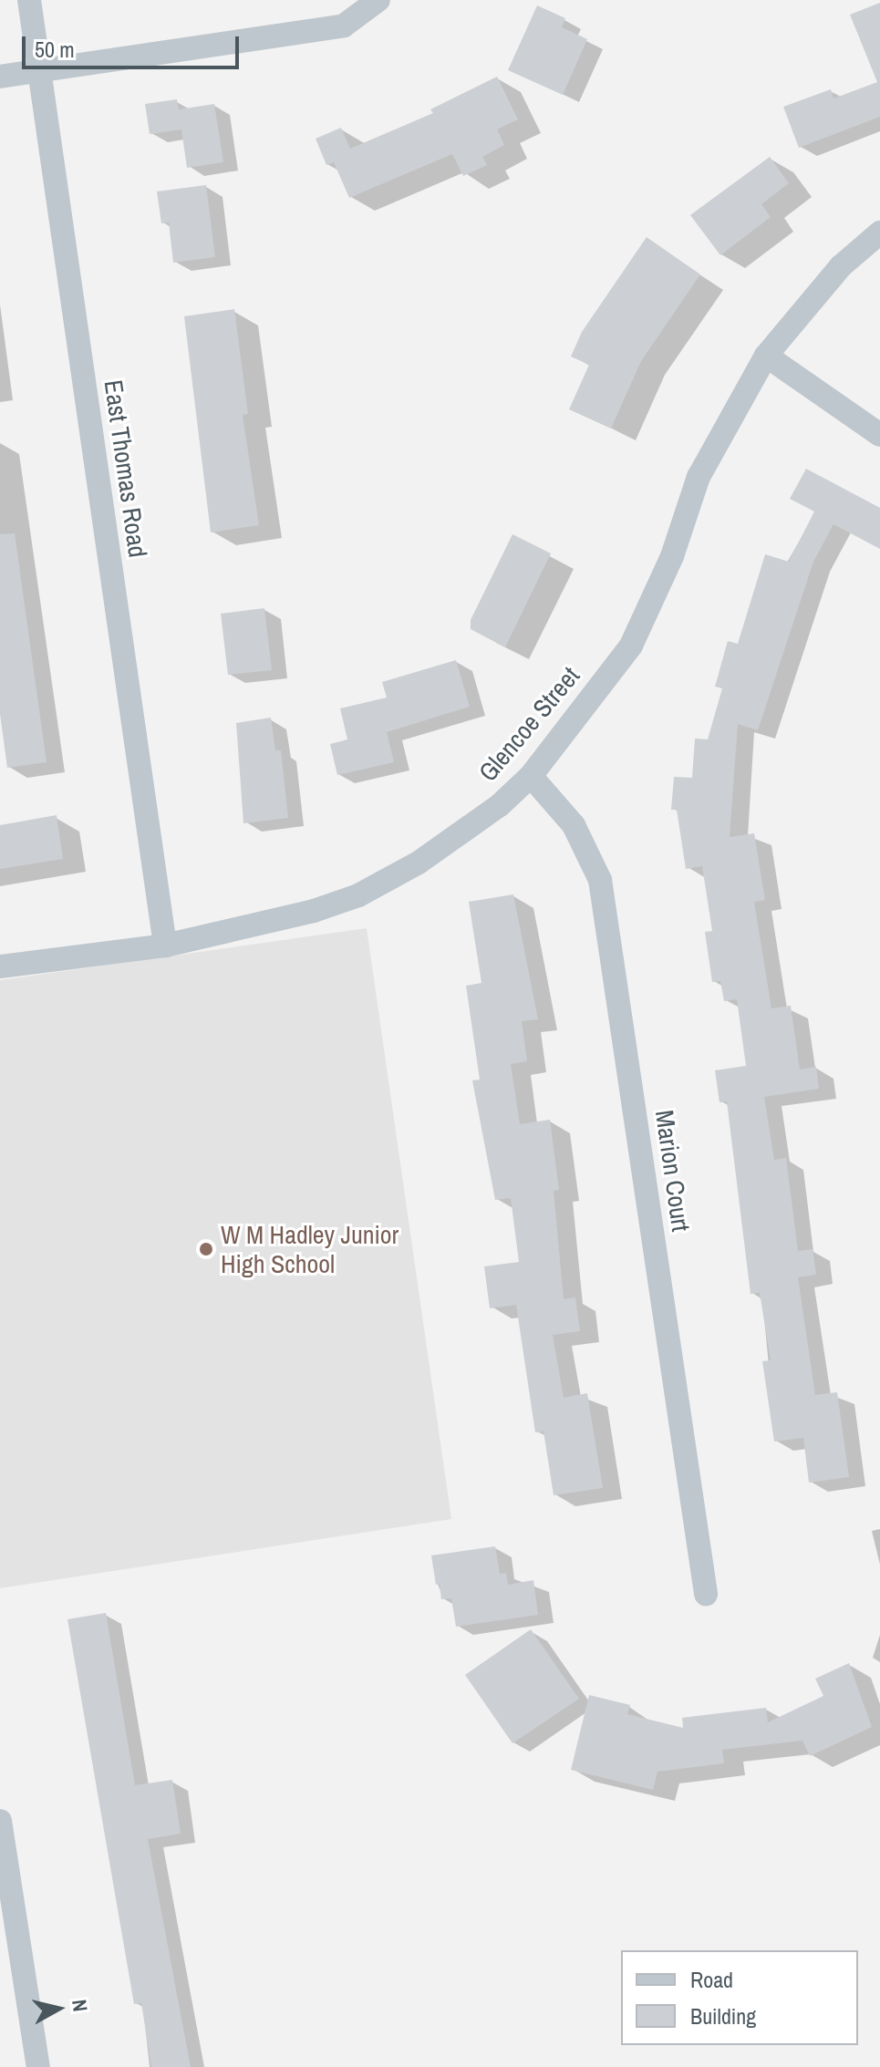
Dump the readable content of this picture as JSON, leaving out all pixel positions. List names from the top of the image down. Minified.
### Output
{"streets":{"street":["East Thomas Road","Glencoe Street","Marion Court"]},"crossings":[["East Thomas Road","Glencoe Street"],["Glencoe Street","Marion Court"]],"places":["W M Hadley Junior High School"],"legend":["Road","Building"],"scale_bar":"50 m","north":"right"}
